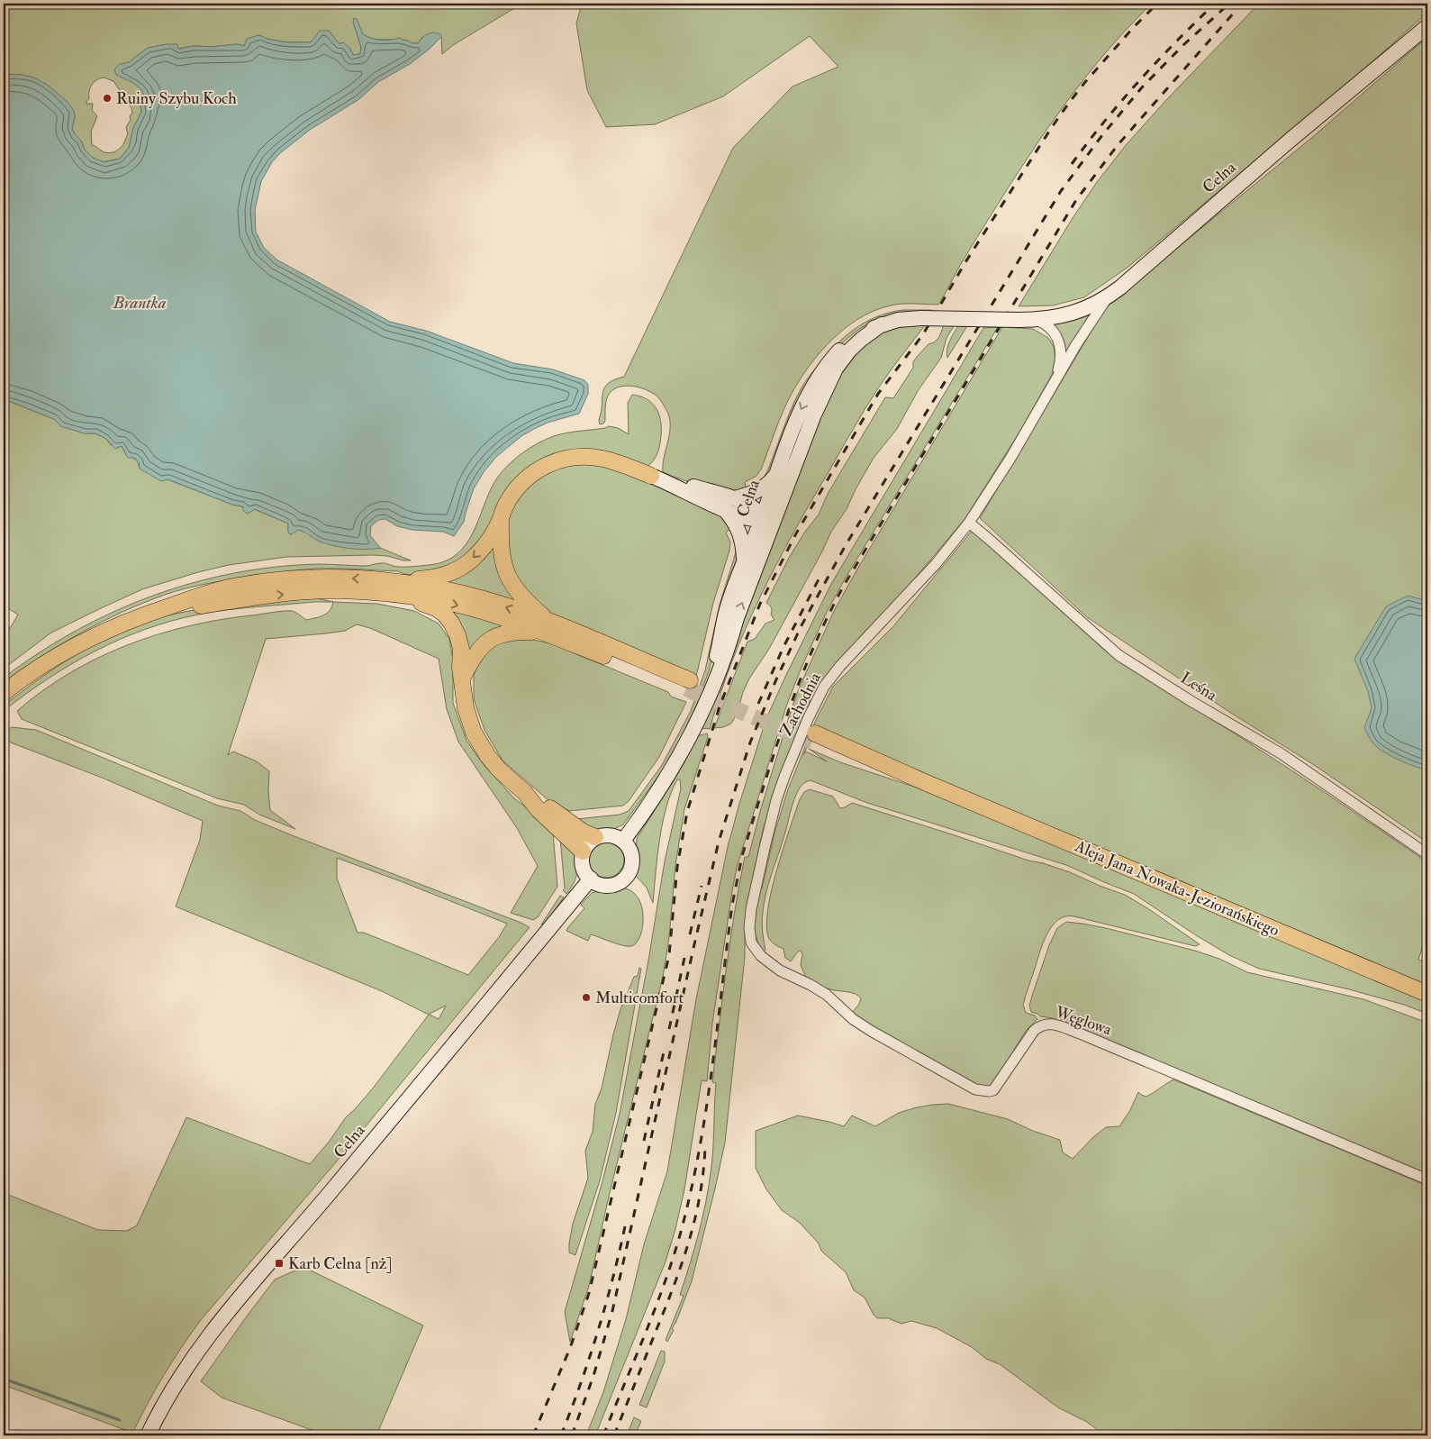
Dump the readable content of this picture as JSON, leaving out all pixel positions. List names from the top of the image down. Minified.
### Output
{"streets":{"main road":["Aleja Jana Nowaka-Jeziorańskiego"],"street":["Celna","Leśna","Zachodnia","Węglowa"]},"crossings":[["Leśna","Zachodnia"],["Zachodnia","Węglowa"]],"water":["Brantka"],"places":{"other":["Ruiny Szybu Koch","Multicomfort"],"transit":["Karb Celna [nż]"]}}
